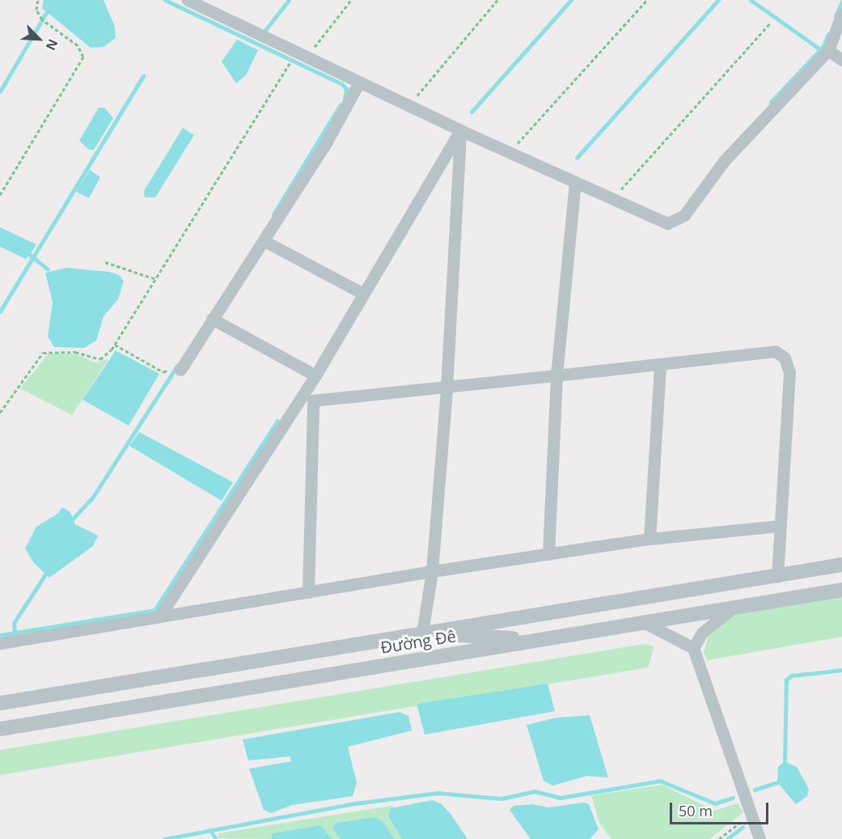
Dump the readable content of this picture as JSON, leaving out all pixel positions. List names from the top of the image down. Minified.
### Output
{"streets":{"street":["Đường Đê"]},"scale_bar":"50 m","north":"bottom right"}
